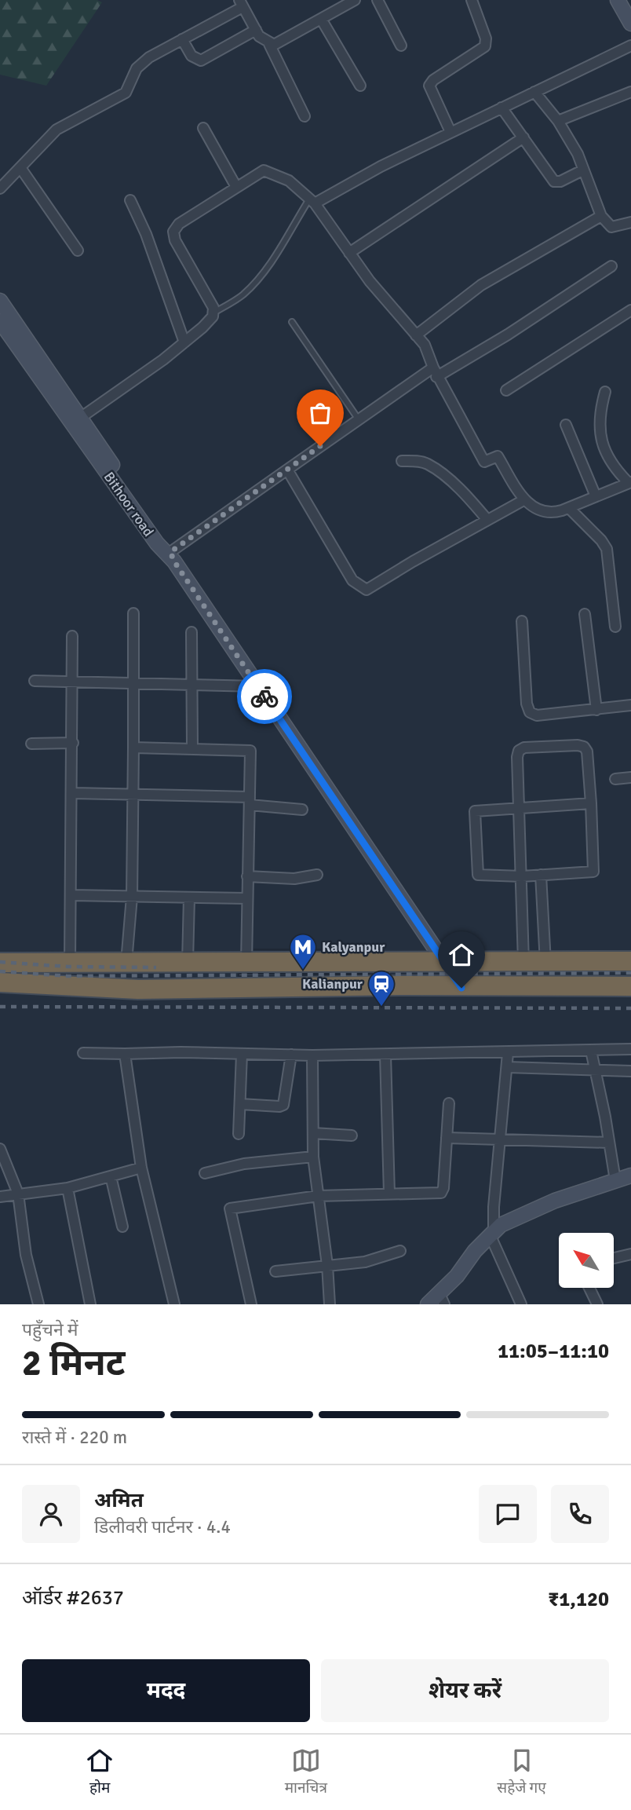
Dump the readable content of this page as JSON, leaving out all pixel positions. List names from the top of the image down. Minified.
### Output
{"streets":{"street":["Bithoor road"]},"places":{"metro station":["Kalyanpur"],"station":["Kalianpur"]},"north":"top left","page":{"heading":["2 मिनट","पहुँचने में","11:05–11:10"],"panel":["अमित","डिलीवरी पार्टनर · 4.4","ऑर्डर #2637","₹1,120"],"bar":"रास्ते में · 220 m","buttons":["मदद","शेयर करें"],"tabs":["होम","मानचित्र","सहेजे गए"]}}
